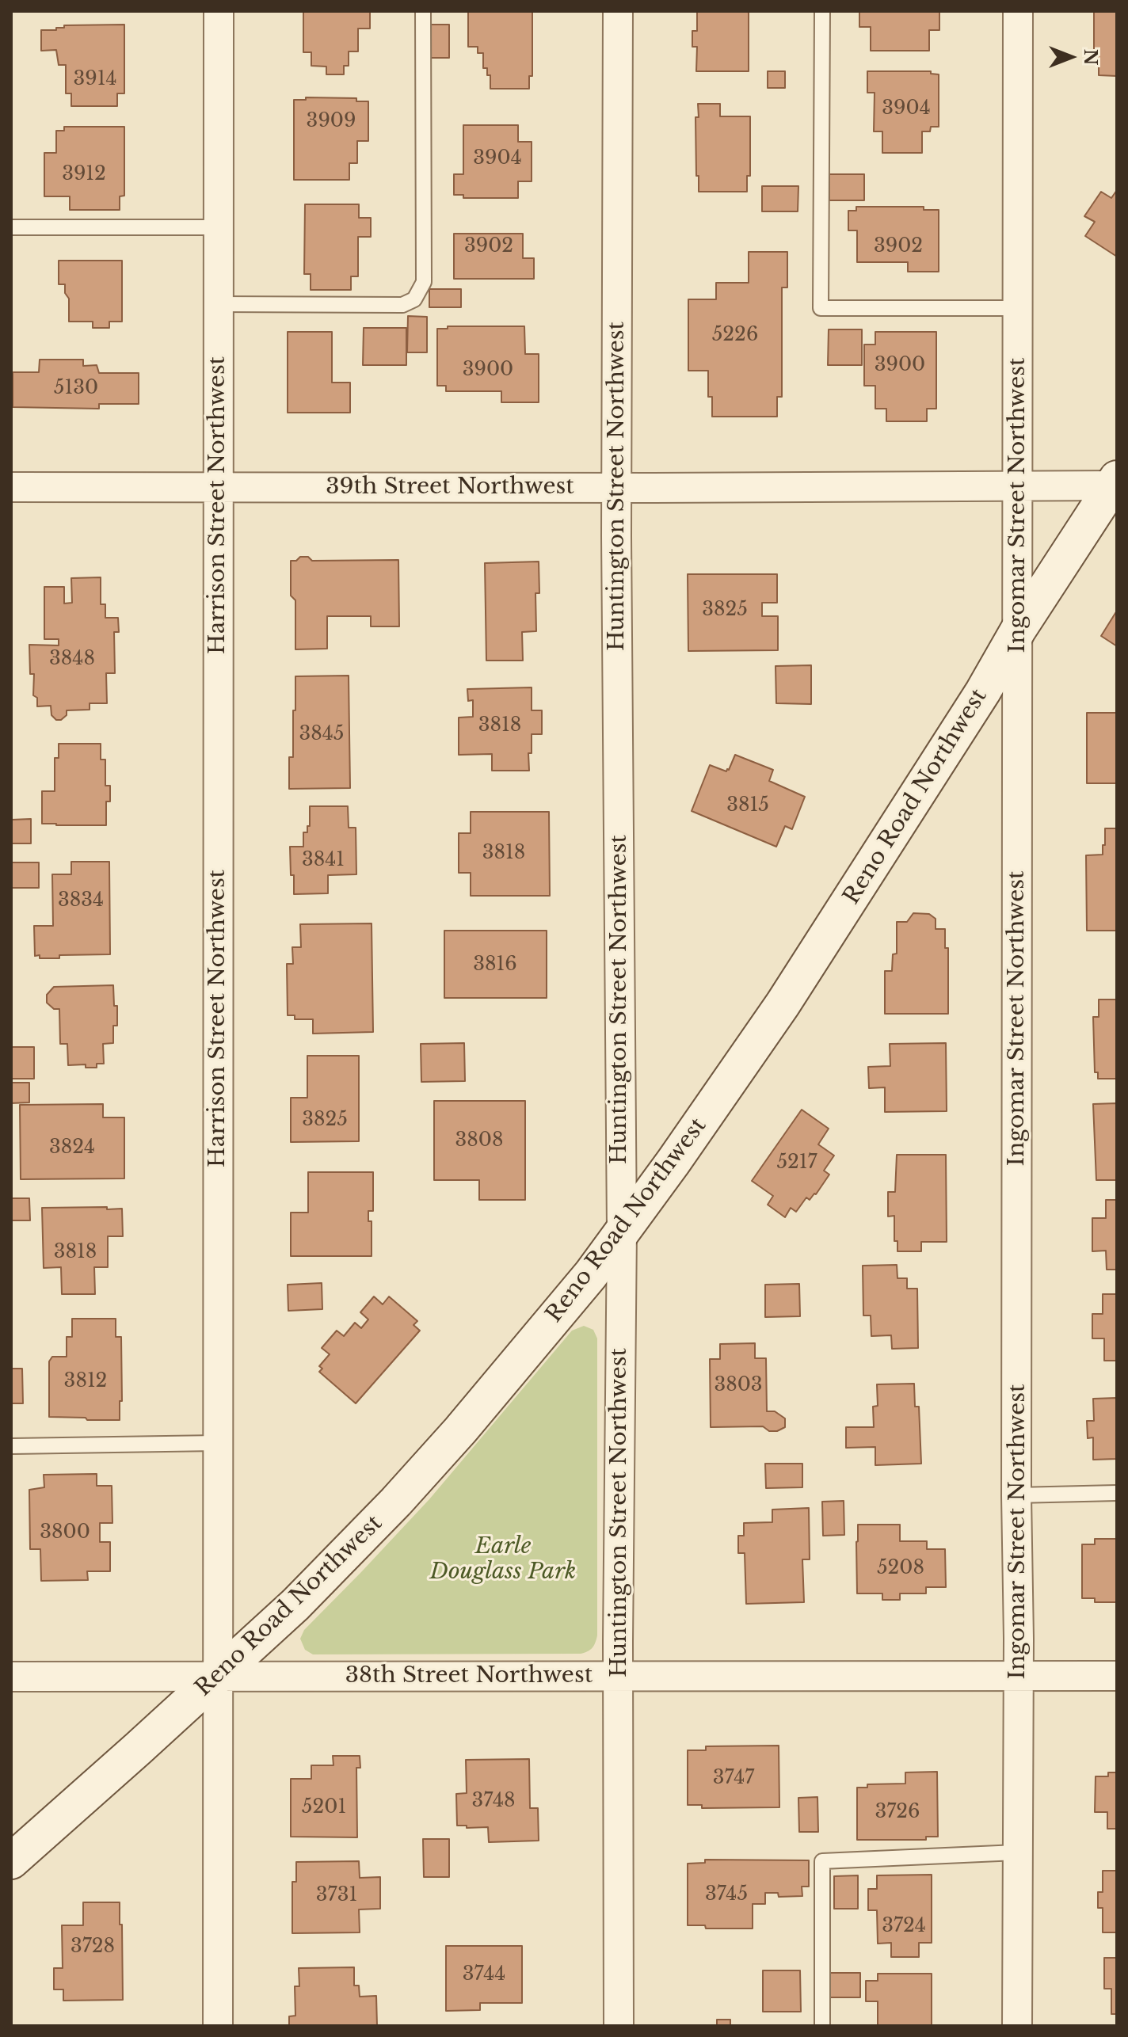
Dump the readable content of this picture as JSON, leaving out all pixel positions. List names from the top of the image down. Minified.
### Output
{"streets":{"main road":["Reno Road Northwest"],"street":["Huntington Street Northwest","39th Street Northwest","Harrison Street Northwest","Ingomar Street Northwest","38th Street Northwest"]},"crossings":[["Huntington Street Northwest","39th Street Northwest"],["Huntington Street Northwest","Reno Road Northwest"],["Huntington Street Northwest","38th Street Northwest"],["39th Street Northwest","Harrison Street Northwest"],["39th Street Northwest","Ingomar Street Northwest"],["39th Street Northwest","Reno Road Northwest"],["Harrison Street Northwest","Reno Road Northwest"],["Harrison Street Northwest","38th Street Northwest"],["Ingomar Street Northwest","Reno Road Northwest"],["Ingomar Street Northwest","38th Street Northwest"],["Reno Road Northwest","38th Street Northwest"]],"parks":["Earle Douglass Park"],"house_numbers":["3914","3904","3909","3904","3912","3902","3902","5226","3900","3900","5130","3825","3848","3818","3845","3815","3818","3841","3834","3816","3825","3808","3824","5217","3818","3812","3803","3800","5208","3747","3748","5201","3726","3745","3731","3724","3728","3744"],"north":"right"}
